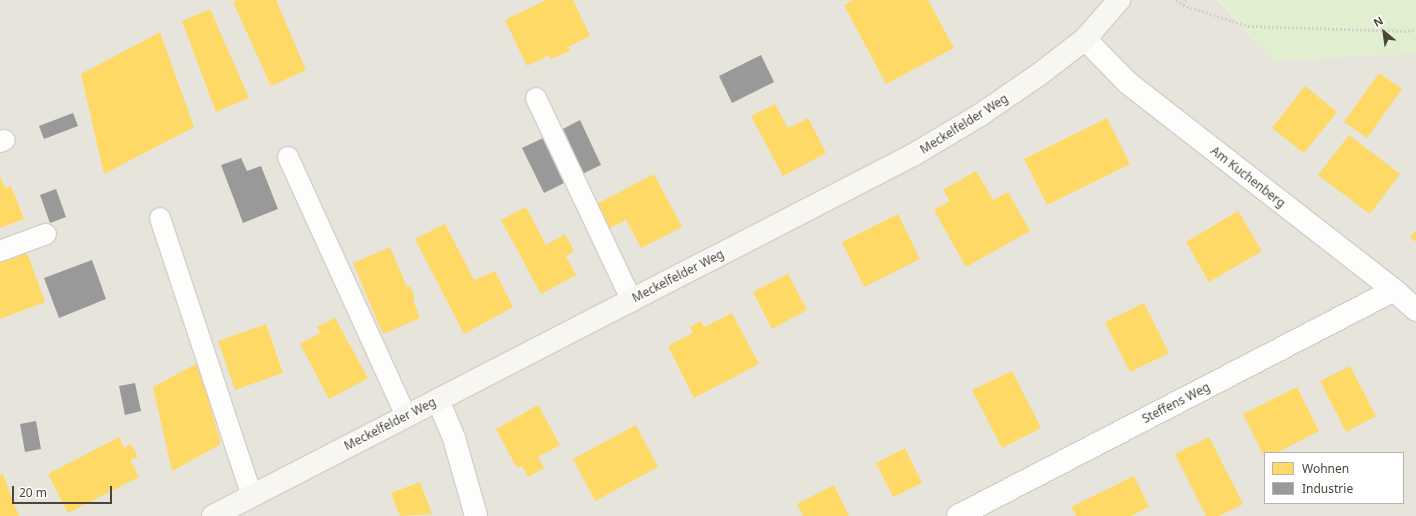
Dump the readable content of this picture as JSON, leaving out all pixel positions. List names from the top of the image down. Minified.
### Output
{"streets":{"main road":["Meckelfelder Weg"],"street":["Am Kuchenberg","Steffens Weg"]},"crossings":[["Meckelfelder Weg","Am Kuchenberg"],["Am Kuchenberg","Steffens Weg"]],"legend":["Wohnen","Industrie"],"scale_bar":"20 m","north":"top left"}
